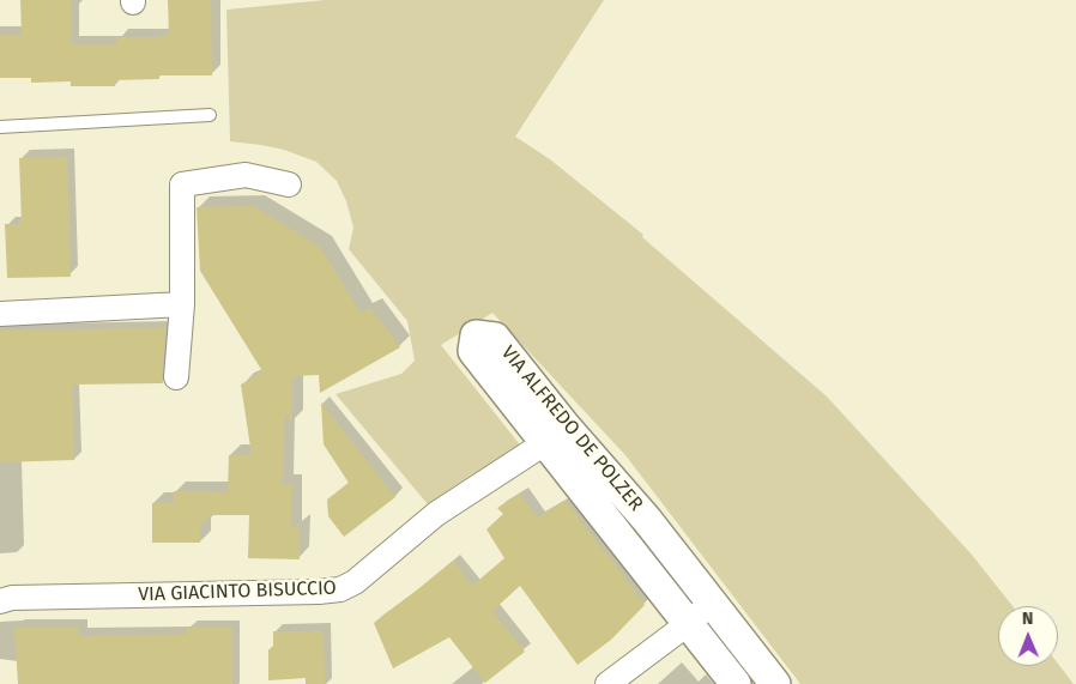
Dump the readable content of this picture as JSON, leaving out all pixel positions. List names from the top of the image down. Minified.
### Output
{"streets":{"street":["VIA ALFREDO DE POLZER","VIA GIACINTO BISUCCIO"]},"crossings":[["VIA ALFREDO DE POLZER","VIA GIACINTO BISUCCIO"]],"north":"top"}
